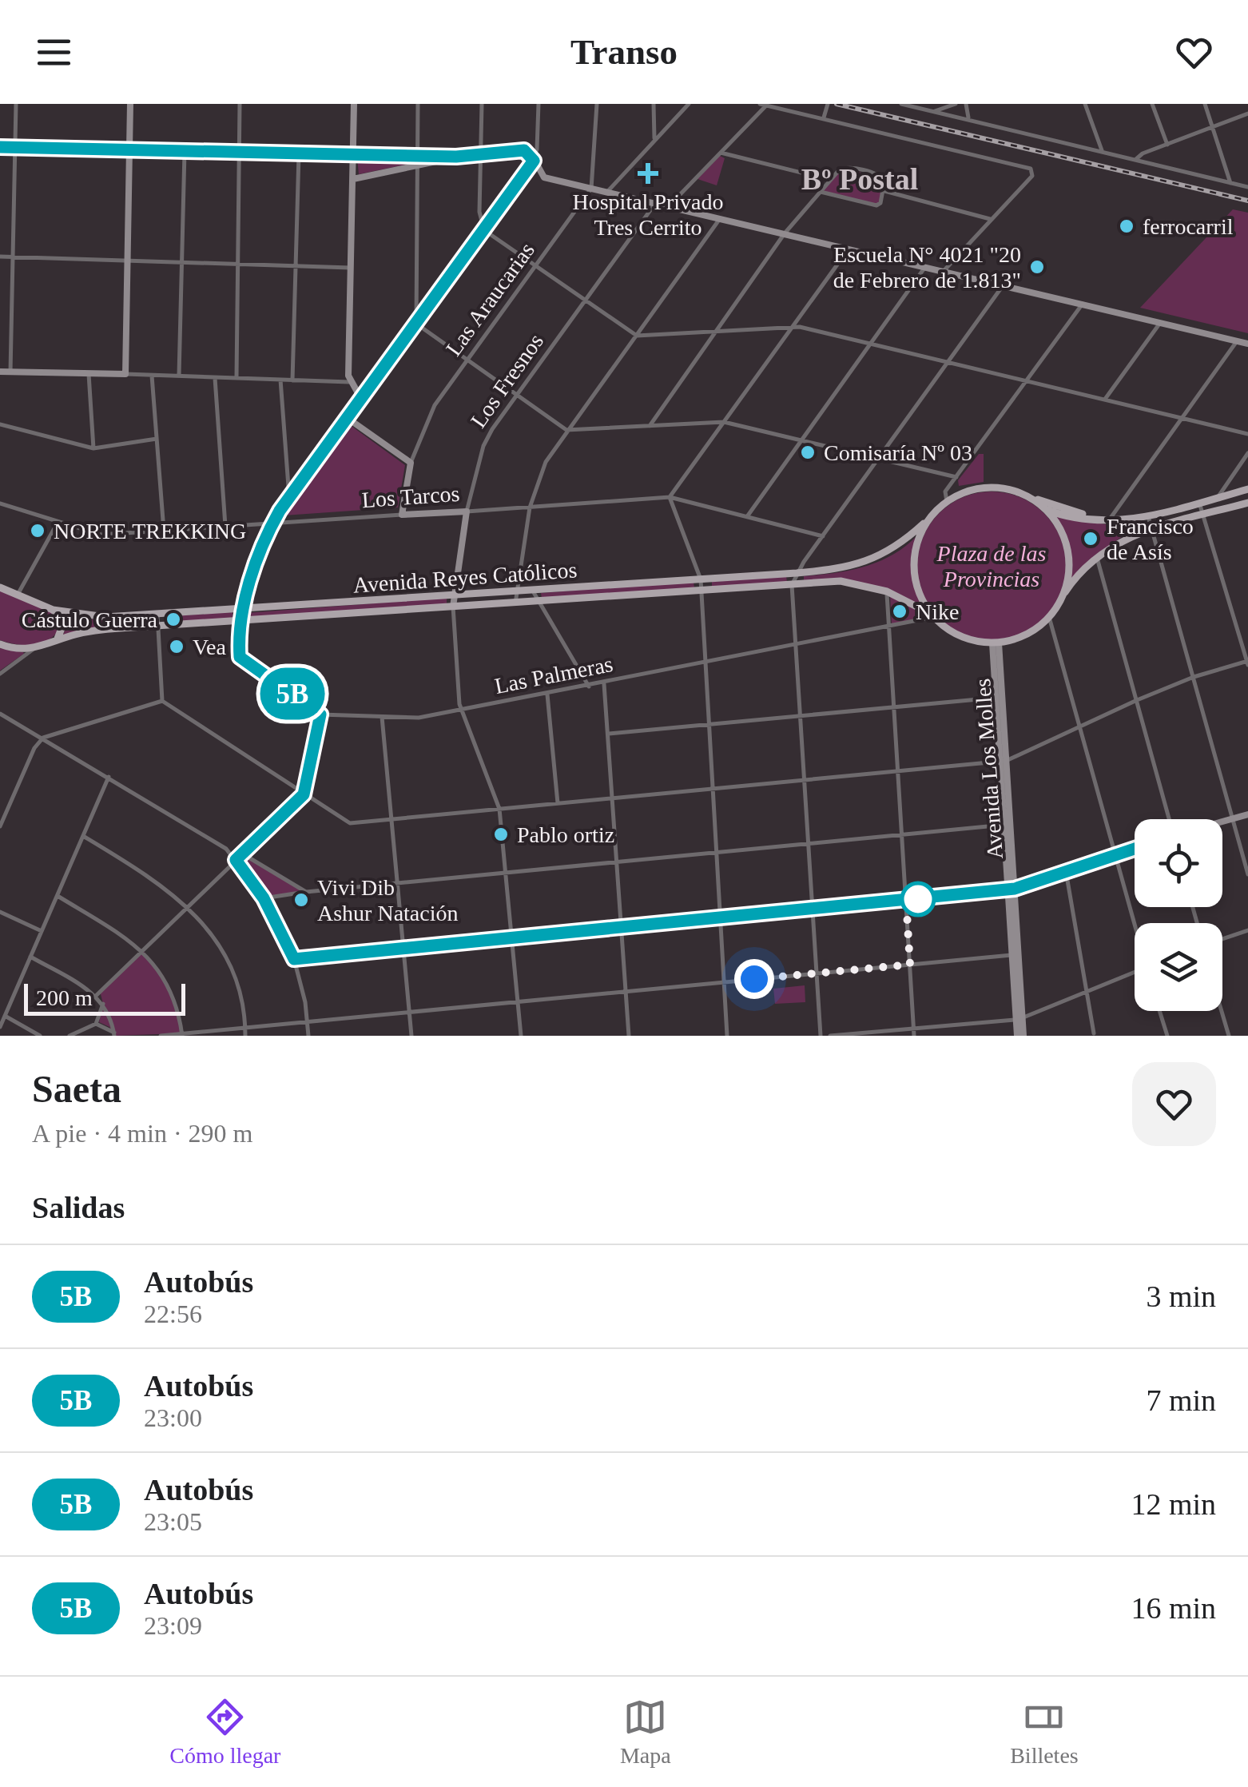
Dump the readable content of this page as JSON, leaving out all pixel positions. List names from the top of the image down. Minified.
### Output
{"streets":{"main road":["Avenida Reyes Católicos"],"street":["Las Araucarias","Los Fresnos","Los Tarcos","Las Palmeras","Avenida Los Molles"]},"crossings":[["Las Araucarias","Los Tarcos"],["Los Fresnos","Los Tarcos"],["Los Fresnos","Avenida Reyes Católicos"],["Avenida Reyes Católicos","Las Palmeras"],["Avenida Reyes Católicos","Avenida Los Molles"],["Las Palmeras","Avenida Los Molles"]],"districts":["Bº Postal"],"parks":["Plaza de las Provincias"],"places":{"health":["Hospital Privado Tres Cerrito"],"other":["ferrocarril","Escuela N° 4021 \"20 de Febrero de 1.813\"","Comisaría Nº 03","NORTE TREKKING","Francisco de Asís","Nike","Cástulo Guerra","Vea","Pablo ortiz","Vivi Dib Ashur Natación"]},"lines":["bus line 5B"],"scale_bar":"200 m","page":{"header":"Transo","on_map":"5B","scale":"200 m","heading":[["Saeta","A pie · 4 min · 290 m"],"Salidas"],"list":[{"mark":"5B","name":"Autobús","note":"22:56","value":"3 min"},{"mark":"5B","name":"Autobús","note":"23:00","value":"7 min"},{"mark":"5B","name":"Autobús","note":"23:05","value":"12 min"},{"mark":"5B","name":"Autobús","note":"23:09","value":"16 min"}],"tabs":["Cómo llegar","Mapa","Billetes"]}}
